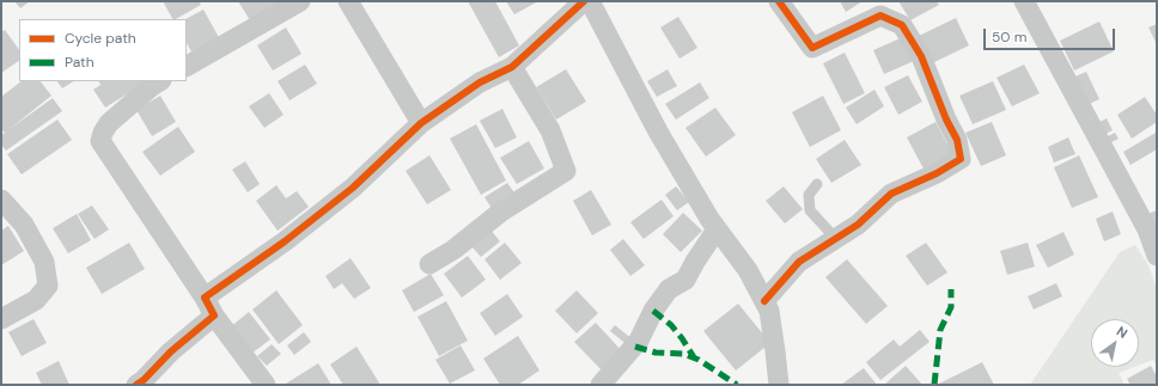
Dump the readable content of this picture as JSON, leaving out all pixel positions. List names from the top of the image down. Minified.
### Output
{"legend":["Cycle path","Path"],"scale_bar":"50 m","north":"top right"}
